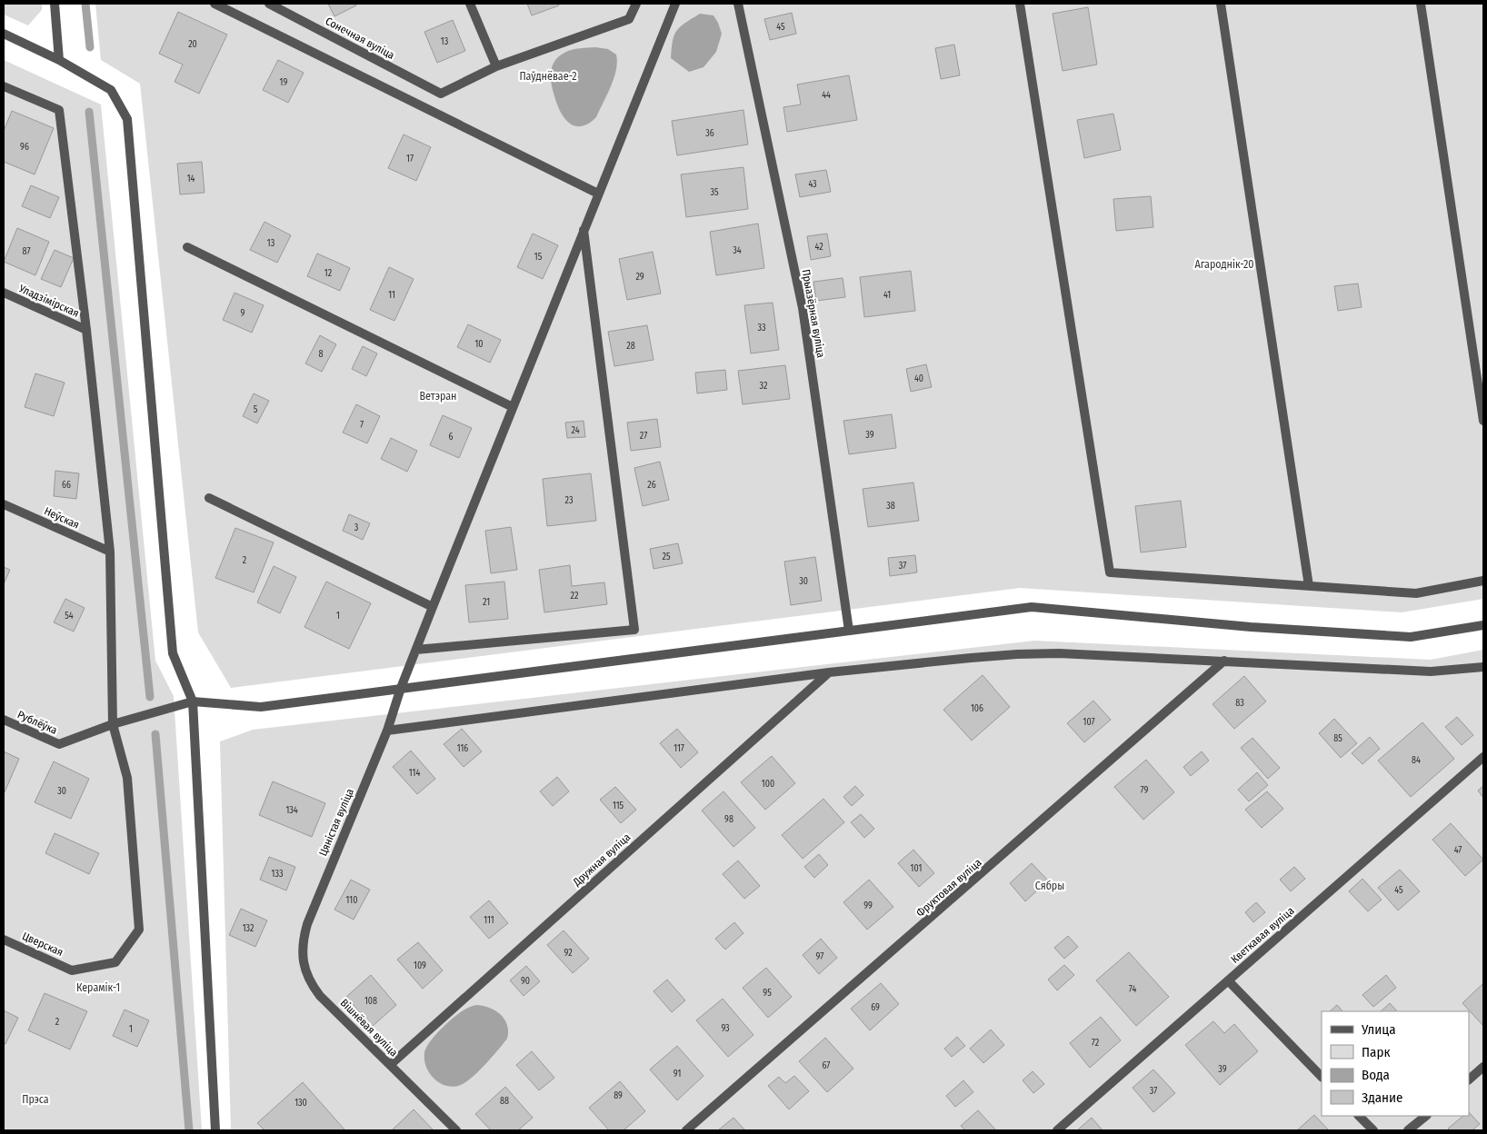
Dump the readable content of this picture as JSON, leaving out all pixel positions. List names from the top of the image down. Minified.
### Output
{"streets":{"street":["Сонечная вуліца","Уладзімірская","Прыазёрная вуліца","Неўская","Рублёўка","Цяністая вуліца","Дружная вуліца","Фруктовая вуліца","Кветкавая вуліца","Цверская","Вішнёвая вуліца"]},"crossings":[["Рублёўка","Цверская"],["Цяністая вуліца","Вішнёвая вуліца"],["Дружная вуліца","Вішнёвая вуліца"]],"parks":["Паўднёвае-2","Агароднік-20","Ветэран","Сябры","Керамік-1","Прэса"],"house_numbers":["45","13","20","19","44","36","96","17","14","43","35","13","42","34","87","15","12","29","11","41","9","33","10","28","8","40","32","5","7","24","39","27","6","66","26","23","38","3","25","2","37","30","22","21","54","1","83","106","107","85","116","117","84","114","100","79","30","115","134","98","47","101","133","45","110","99","111","132","92","97","109","90","74","95","108","69","2","93","1","72","67","39","91","37","89","88","130"],"legend":["Улица","Парк","Вода","Здание"]}
